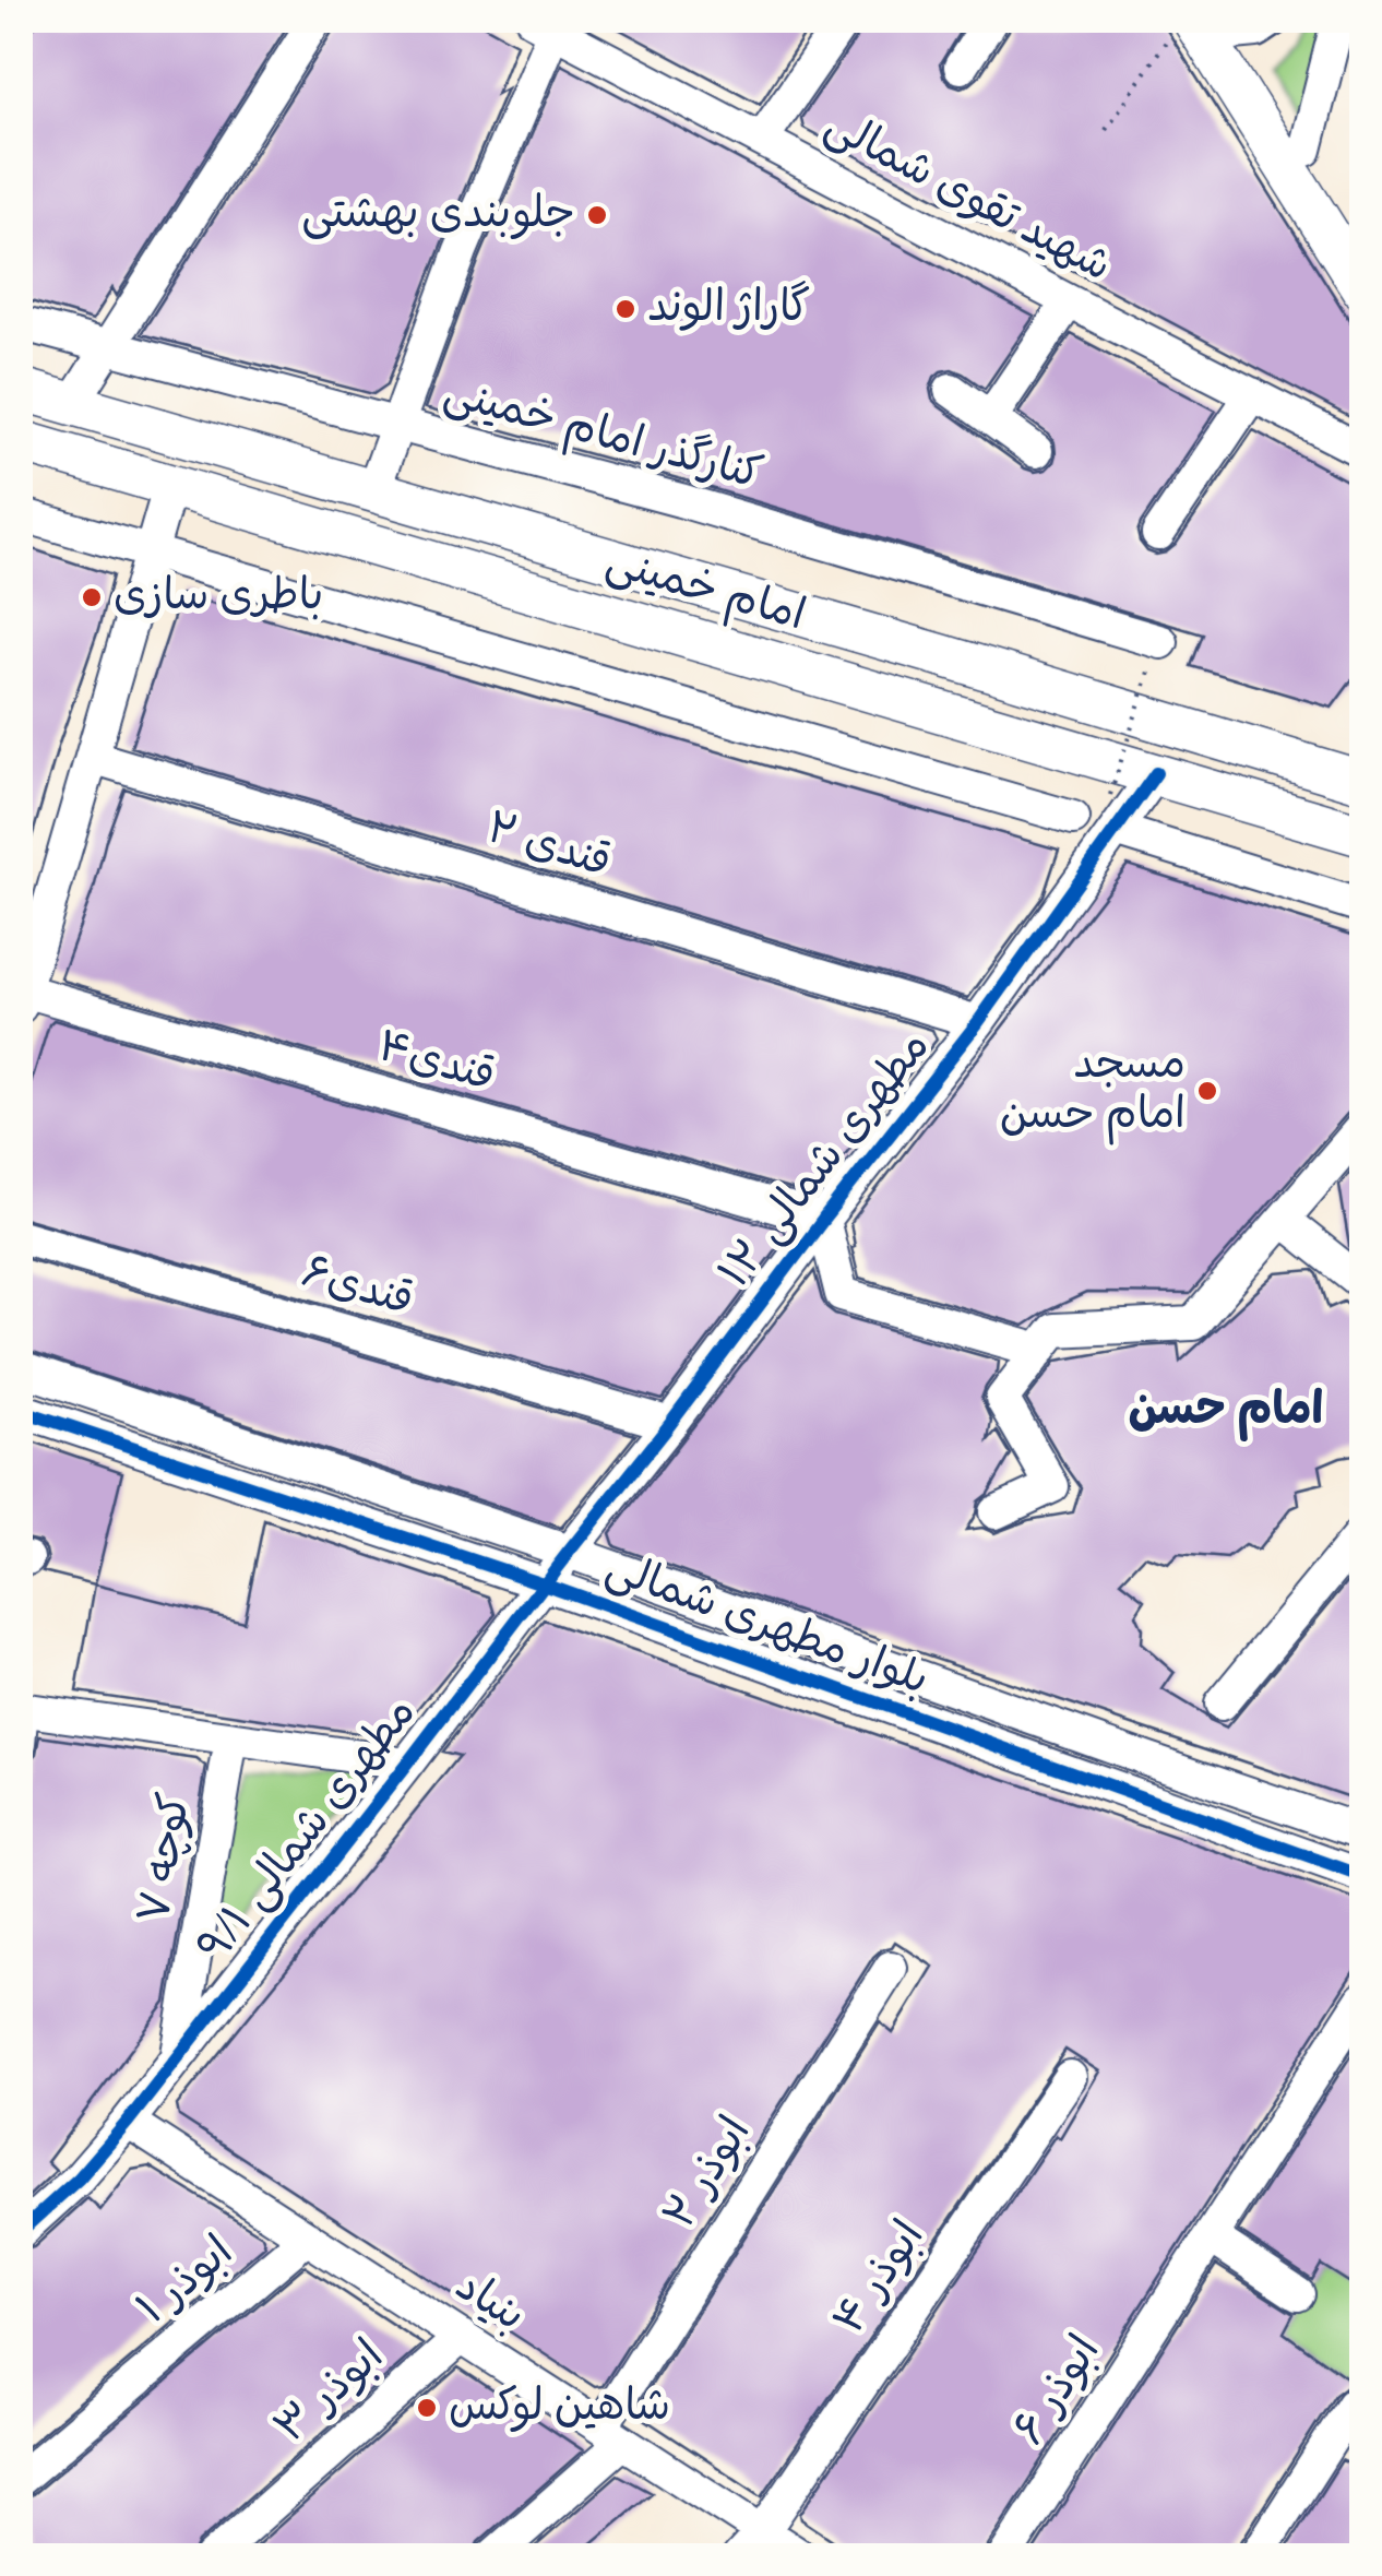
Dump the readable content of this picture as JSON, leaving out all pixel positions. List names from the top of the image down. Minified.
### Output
{"streets":{"main road":["امام خمینی"],"street":["شهید تقوی شمالی","کنارگذر امام خمینی","قندی ۲","قندی۴","مطهری شمالی ۱۲","قندی۶","بلوار مطهری شمالی","مطهری شمالی ۹/۱","کوچه ۷","ابوذر ۲","ابوذر ۴","ابوذر ۱","بنیاد","ابوذر ۶","ابوذر ۳"]},"crossings":[["امام خمینی","مطهری شمالی ۱۲"],["قندی ۲","مطهری شمالی ۱۲"],["قندی۴","مطهری شمالی ۱۲"],["مطهری شمالی ۱۲","قندی۶"],["مطهری شمالی ۱۲","بلوار مطهری شمالی"],["مطهری شمالی ۱۲","مطهری شمالی ۹/۱"],["بلوار مطهری شمالی","مطهری شمالی ۹/۱"],["مطهری شمالی ۹/۱","کوچه ۷"],["مطهری شمالی ۹/۱","بنیاد"],["ابوذر ۲","بنیاد"],["ابوذر ۴","بنیاد"],["ابوذر ۱","بنیاد"],["بنیاد","ابوذر ۳"]],"districts":["امام حسن"],"places":["جلوبندی بهشتی","گاراژ الوند","باطری سازی","مسجد امام حسن","شاهین لوکس"]}
